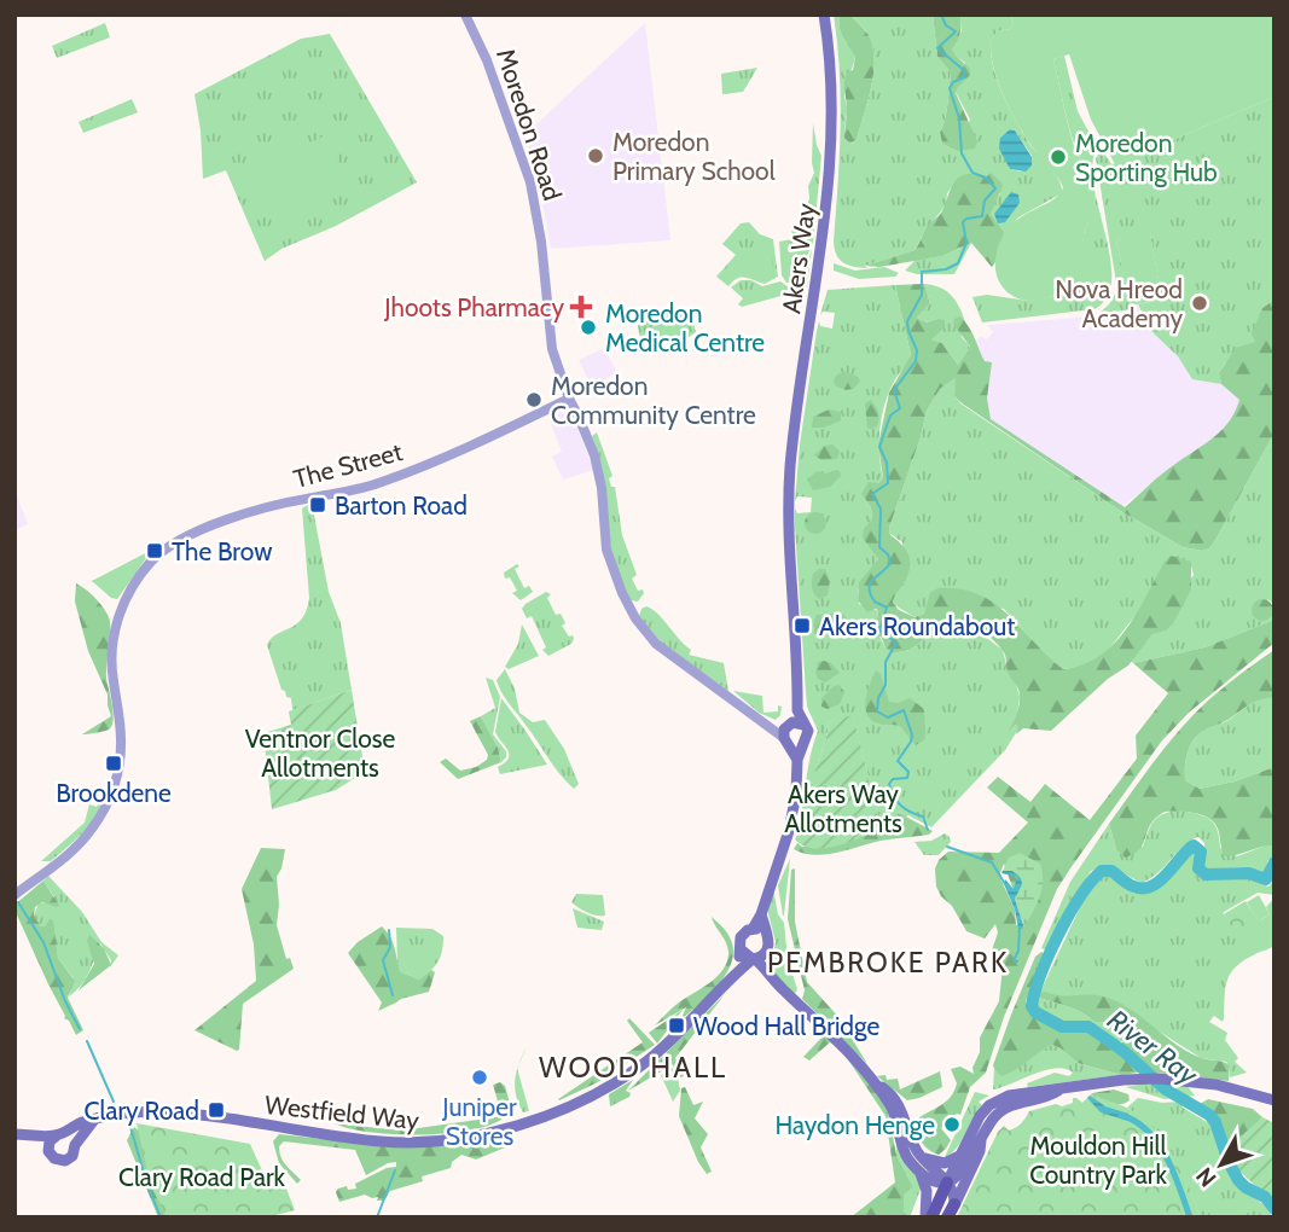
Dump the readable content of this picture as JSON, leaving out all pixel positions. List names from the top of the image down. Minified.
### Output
{"streets":{"main road":["Akers Way","Westfield Way"],"street":["Moredon Road","The Street"]},"crossings":[["Moredon Road","Akers Way"],["Moredon Road","The Street"]],"districts":["PEMBROKE PARK","WOOD HALL"],"water":["River Ray"],"parks":["Ventnor Close Allotments","Akers Way Allotments","Mouldon Hill Country Park","Clary Road Park"],"places":{"other":["Moredon Primary School","Moredon Sporting Hub","Nova Hreod Academy","Moredon Medical Centre","Moredon Community Centre","Juniper Stores","Haydon Henge"],"health":["Jhoots Pharmacy"],"transit":["Barton Road","The Brow","Akers Roundabout","Brookdene","Wood Hall Bridge","Clary Road"]},"north":"bottom left"}
